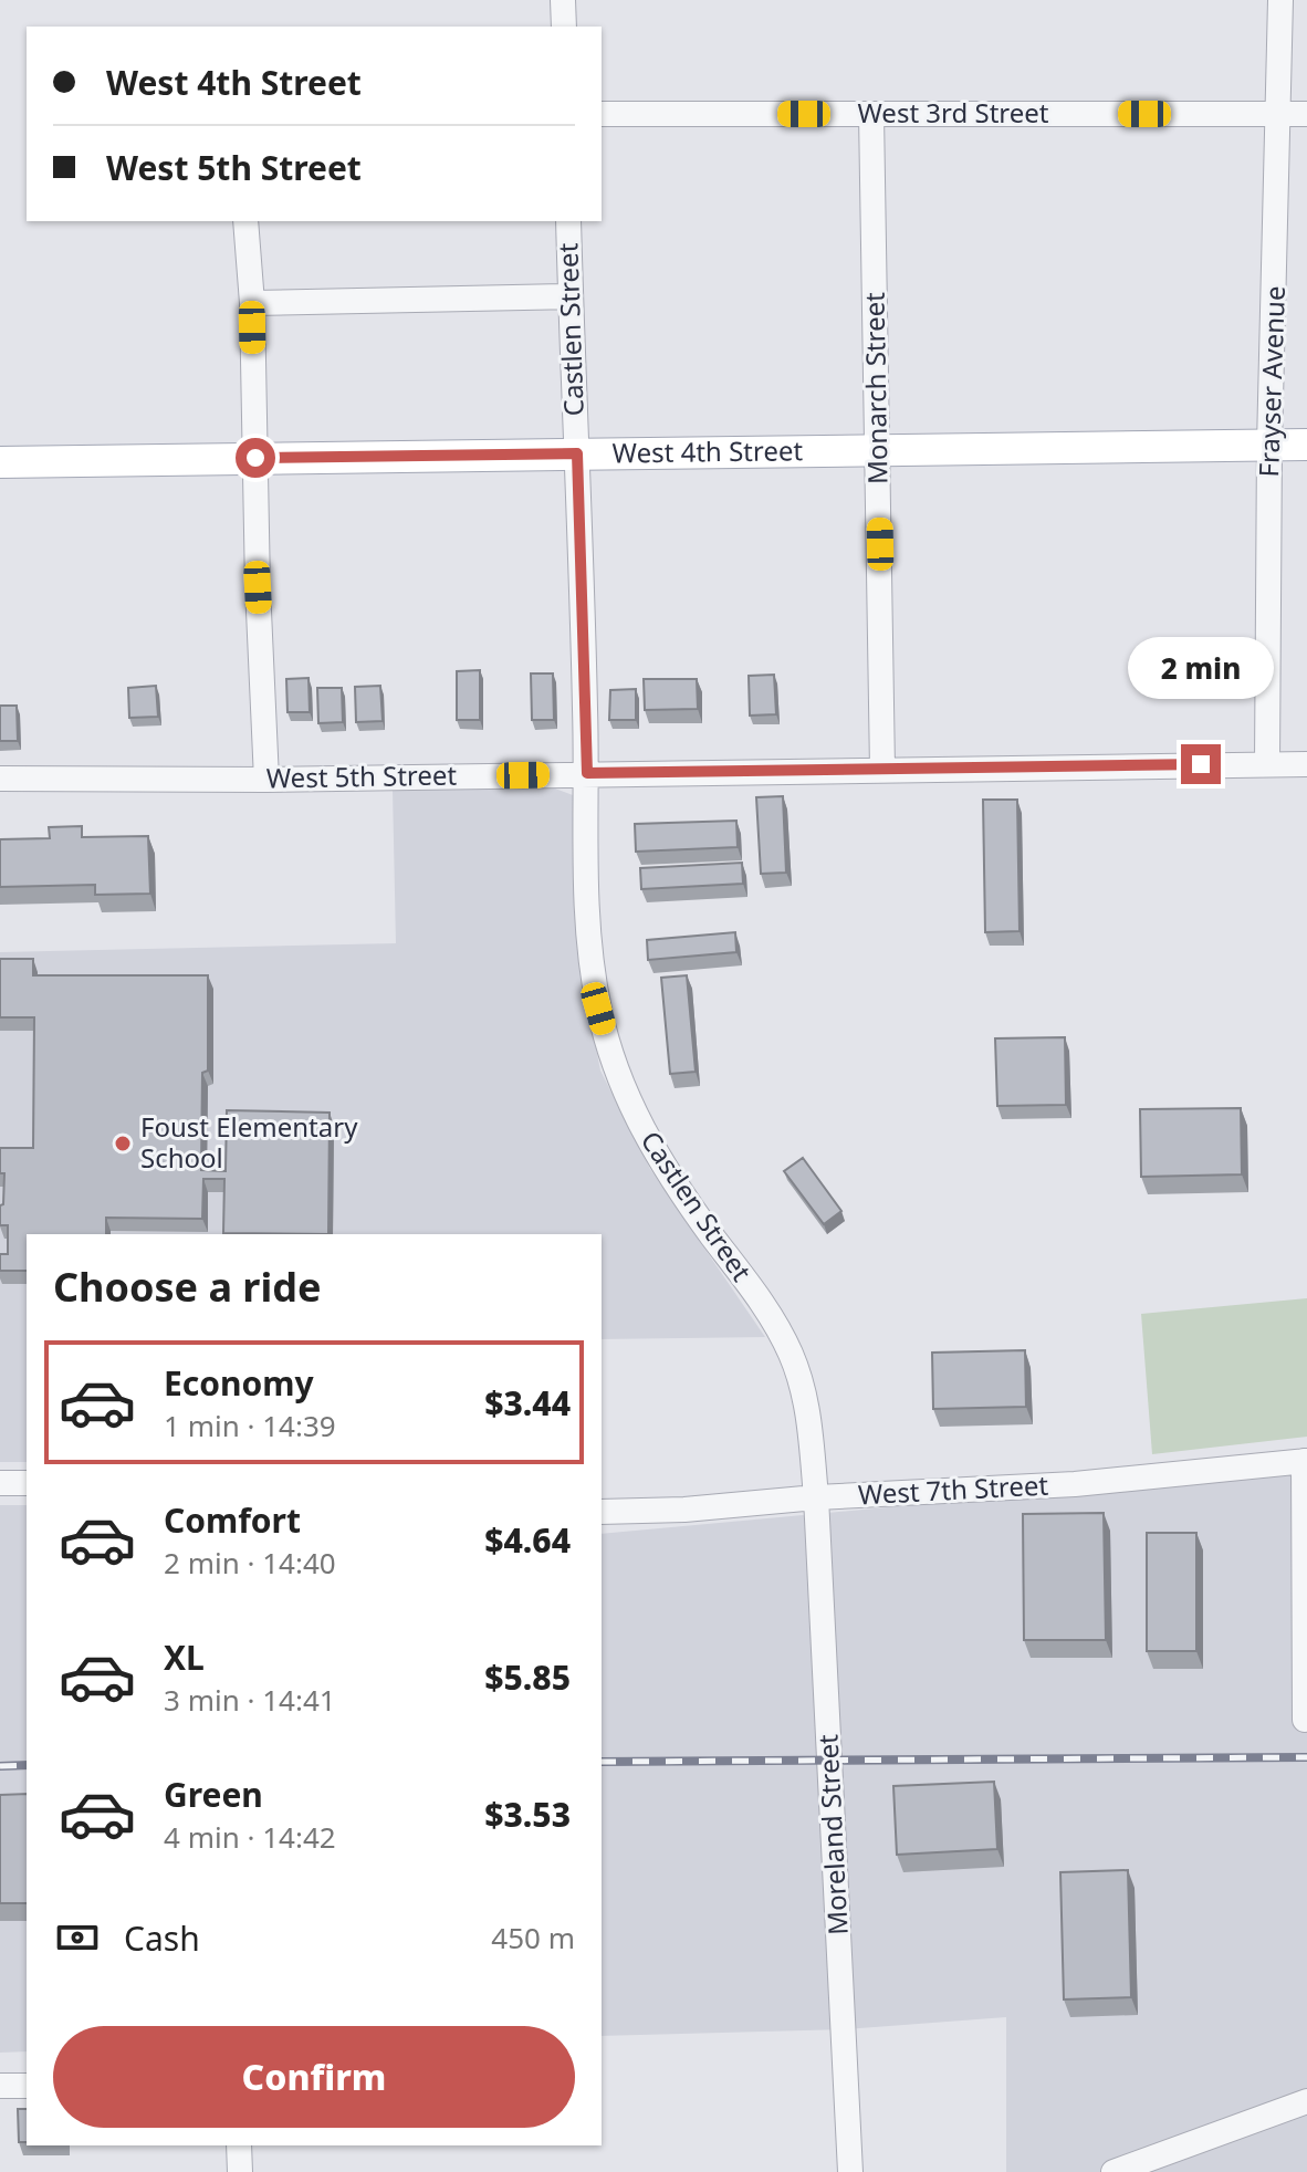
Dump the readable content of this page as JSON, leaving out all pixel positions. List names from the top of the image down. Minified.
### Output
{"streets":{"main road":["West 4th Street"],"street":["West 3rd Street","Castlen Street","Frayser Avenue","Monarch Street","West 5th Street","West 7th Street","Moreland Street"]},"crossings":[["West 3rd Street","Frayser Avenue"],["West 3rd Street","Monarch Street"],["Castlen Street","West 4th Street"],["Castlen Street","West 5th Street"],["Castlen Street","West 7th Street"],["Castlen Street","Moreland Street"],["Frayser Avenue","West 4th Street"],["Frayser Avenue","West 5th Street"],["Monarch Street","West 4th Street"],["Monarch Street","West 5th Street"],["West 7th Street","Moreland Street"]],"places":["Foust Elementary School"],"page":{"banner":["West 4th Street","West 5th Street"],"bubble":"2 min","heading":"Choose a ride","list":[{"name":"Economy","note":"1 min · 14:39","value":"$3.44"},{"name":"Comfort","note":"2 min · 14:40","value":"$4.64"},{"name":"XL","note":"3 min · 14:41","value":"$5.85"},{"name":"Green","note":"4 min · 14:42","value":"$3.53"}],"pay":["Cash","450 m"],"buttons":"Confirm"}}
